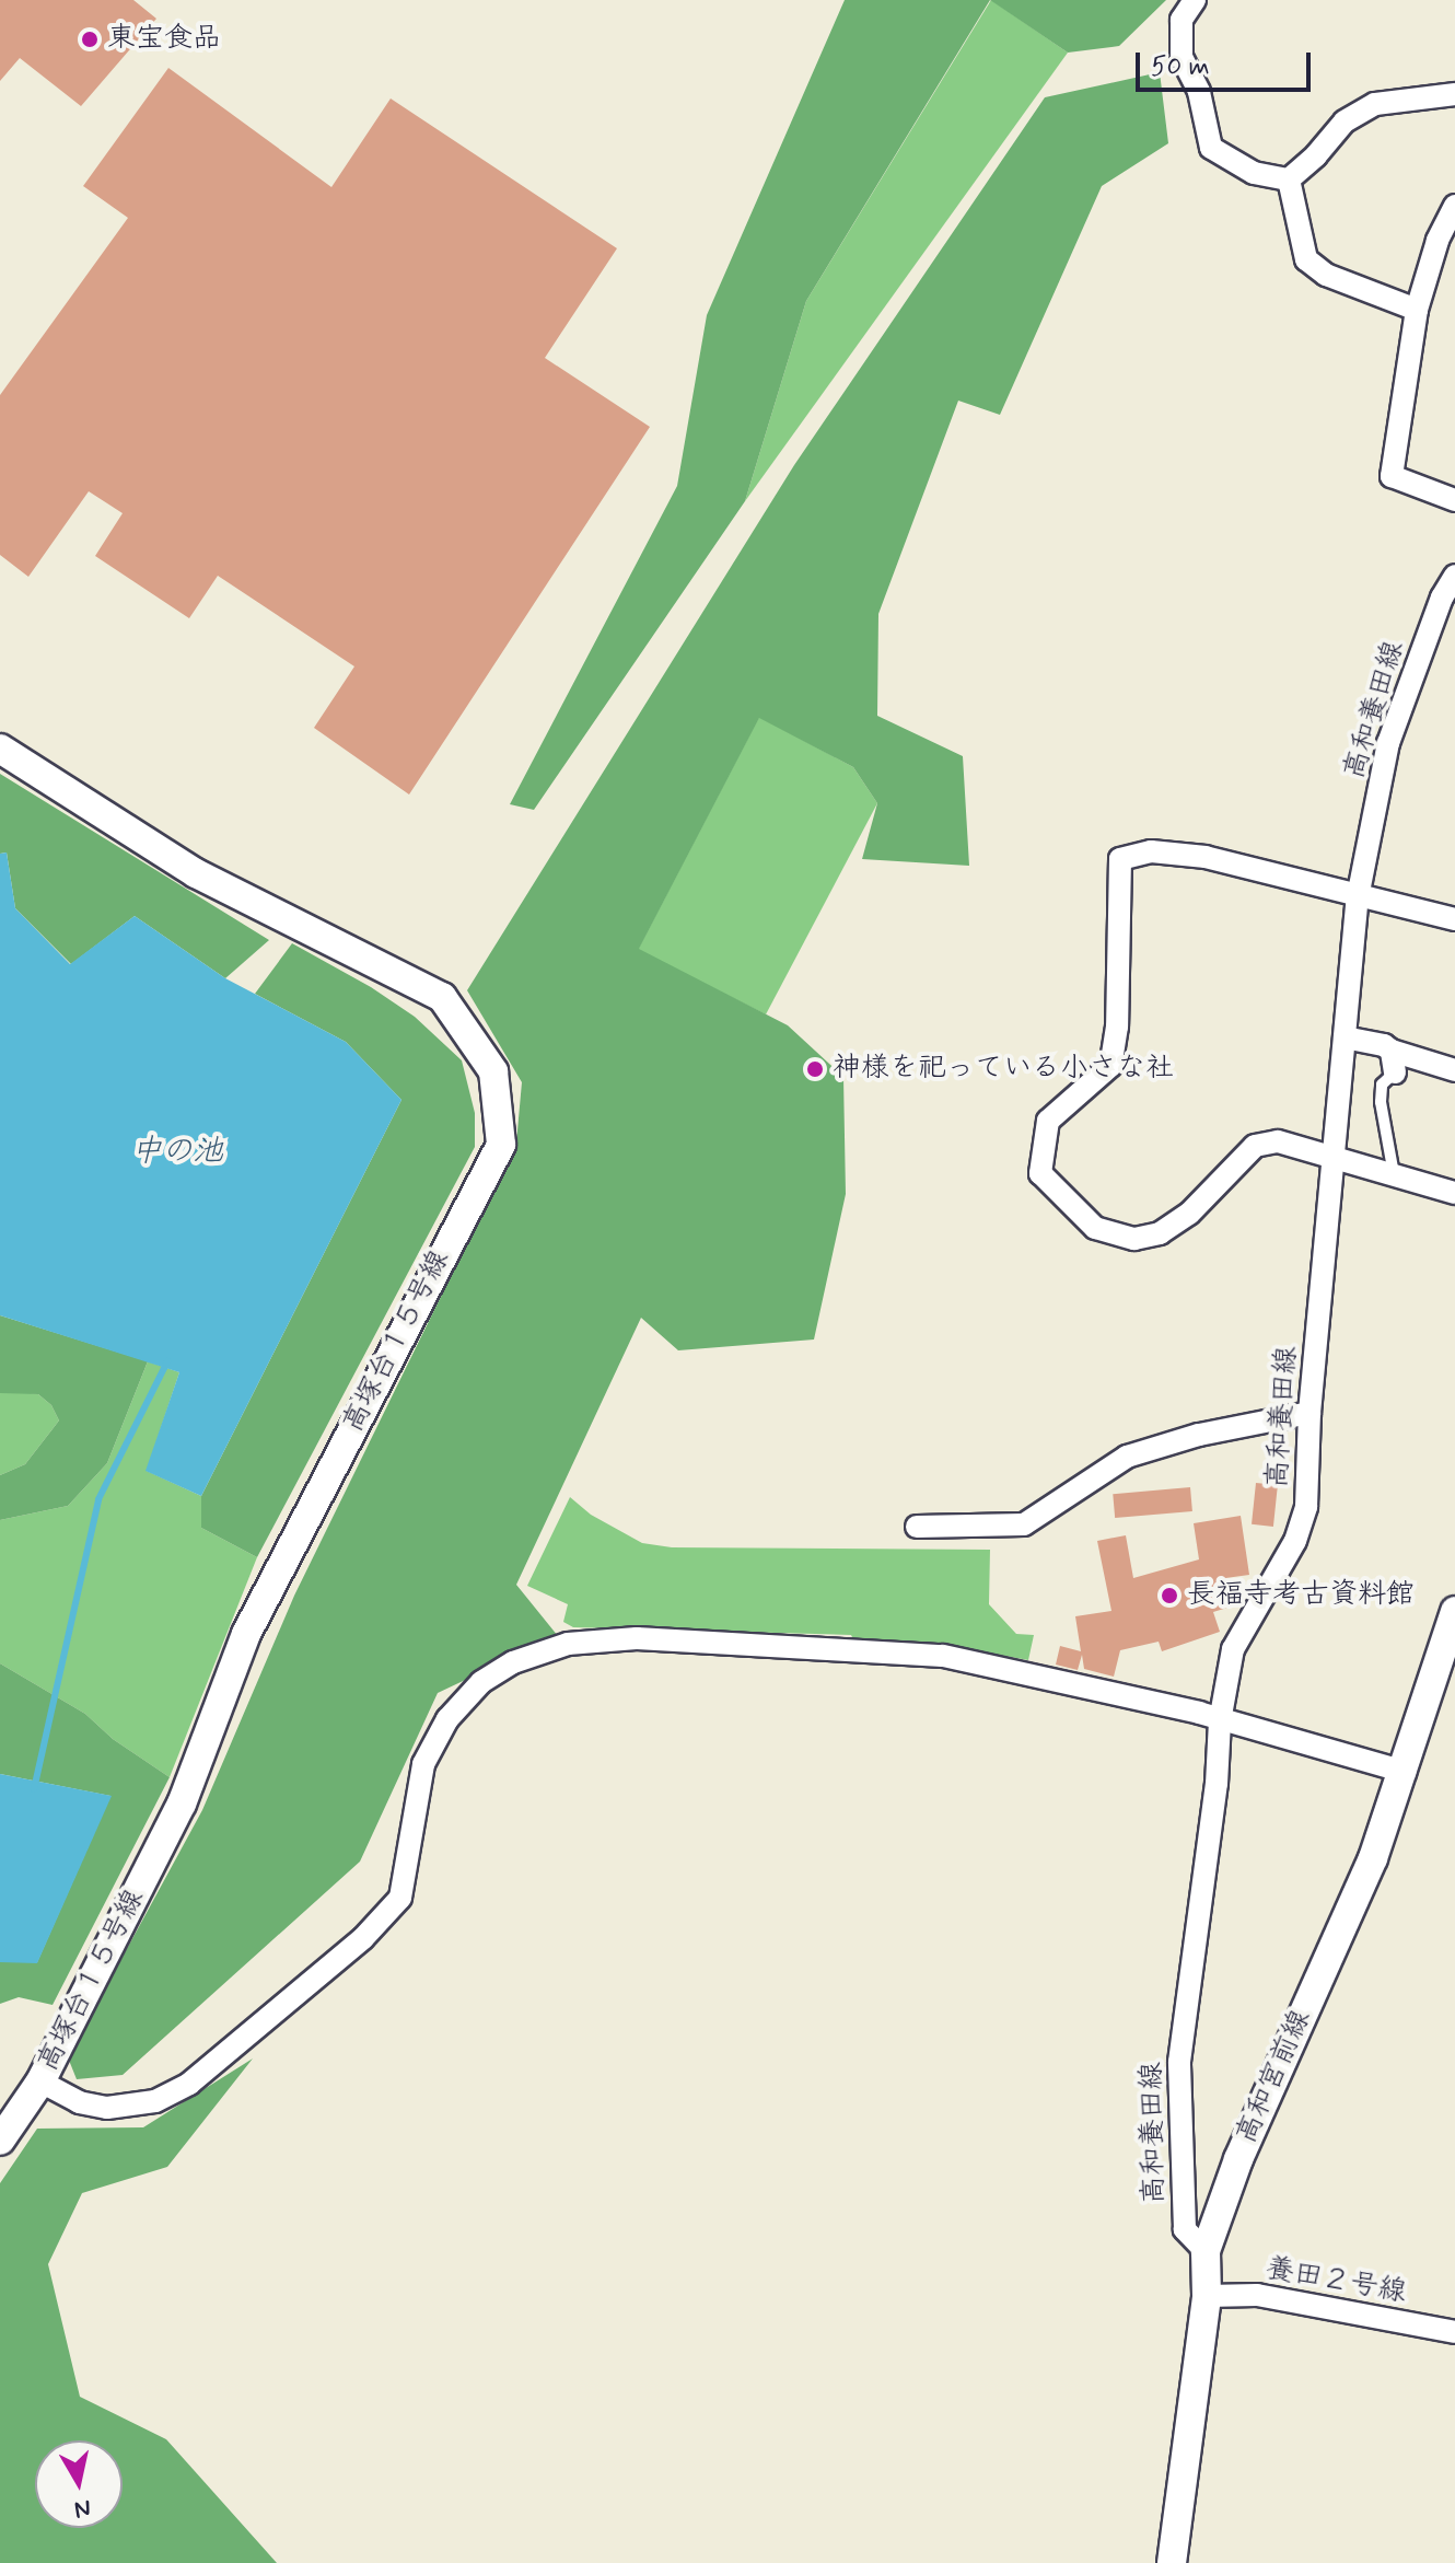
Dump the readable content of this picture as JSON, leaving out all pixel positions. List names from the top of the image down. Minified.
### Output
{"streets":{"street":["高和養田線","高塚台１５号線","高和宮前線","養田２号線"]},"crossings":[["高和養田線","高和宮前線"],["高和宮前線","養田２号線"]],"water":["中の池"],"places":["東宝食品","神様を祀っている小さな社","長福寺考古資料館"],"scale_bar":"50 m","north":"bottom"}
